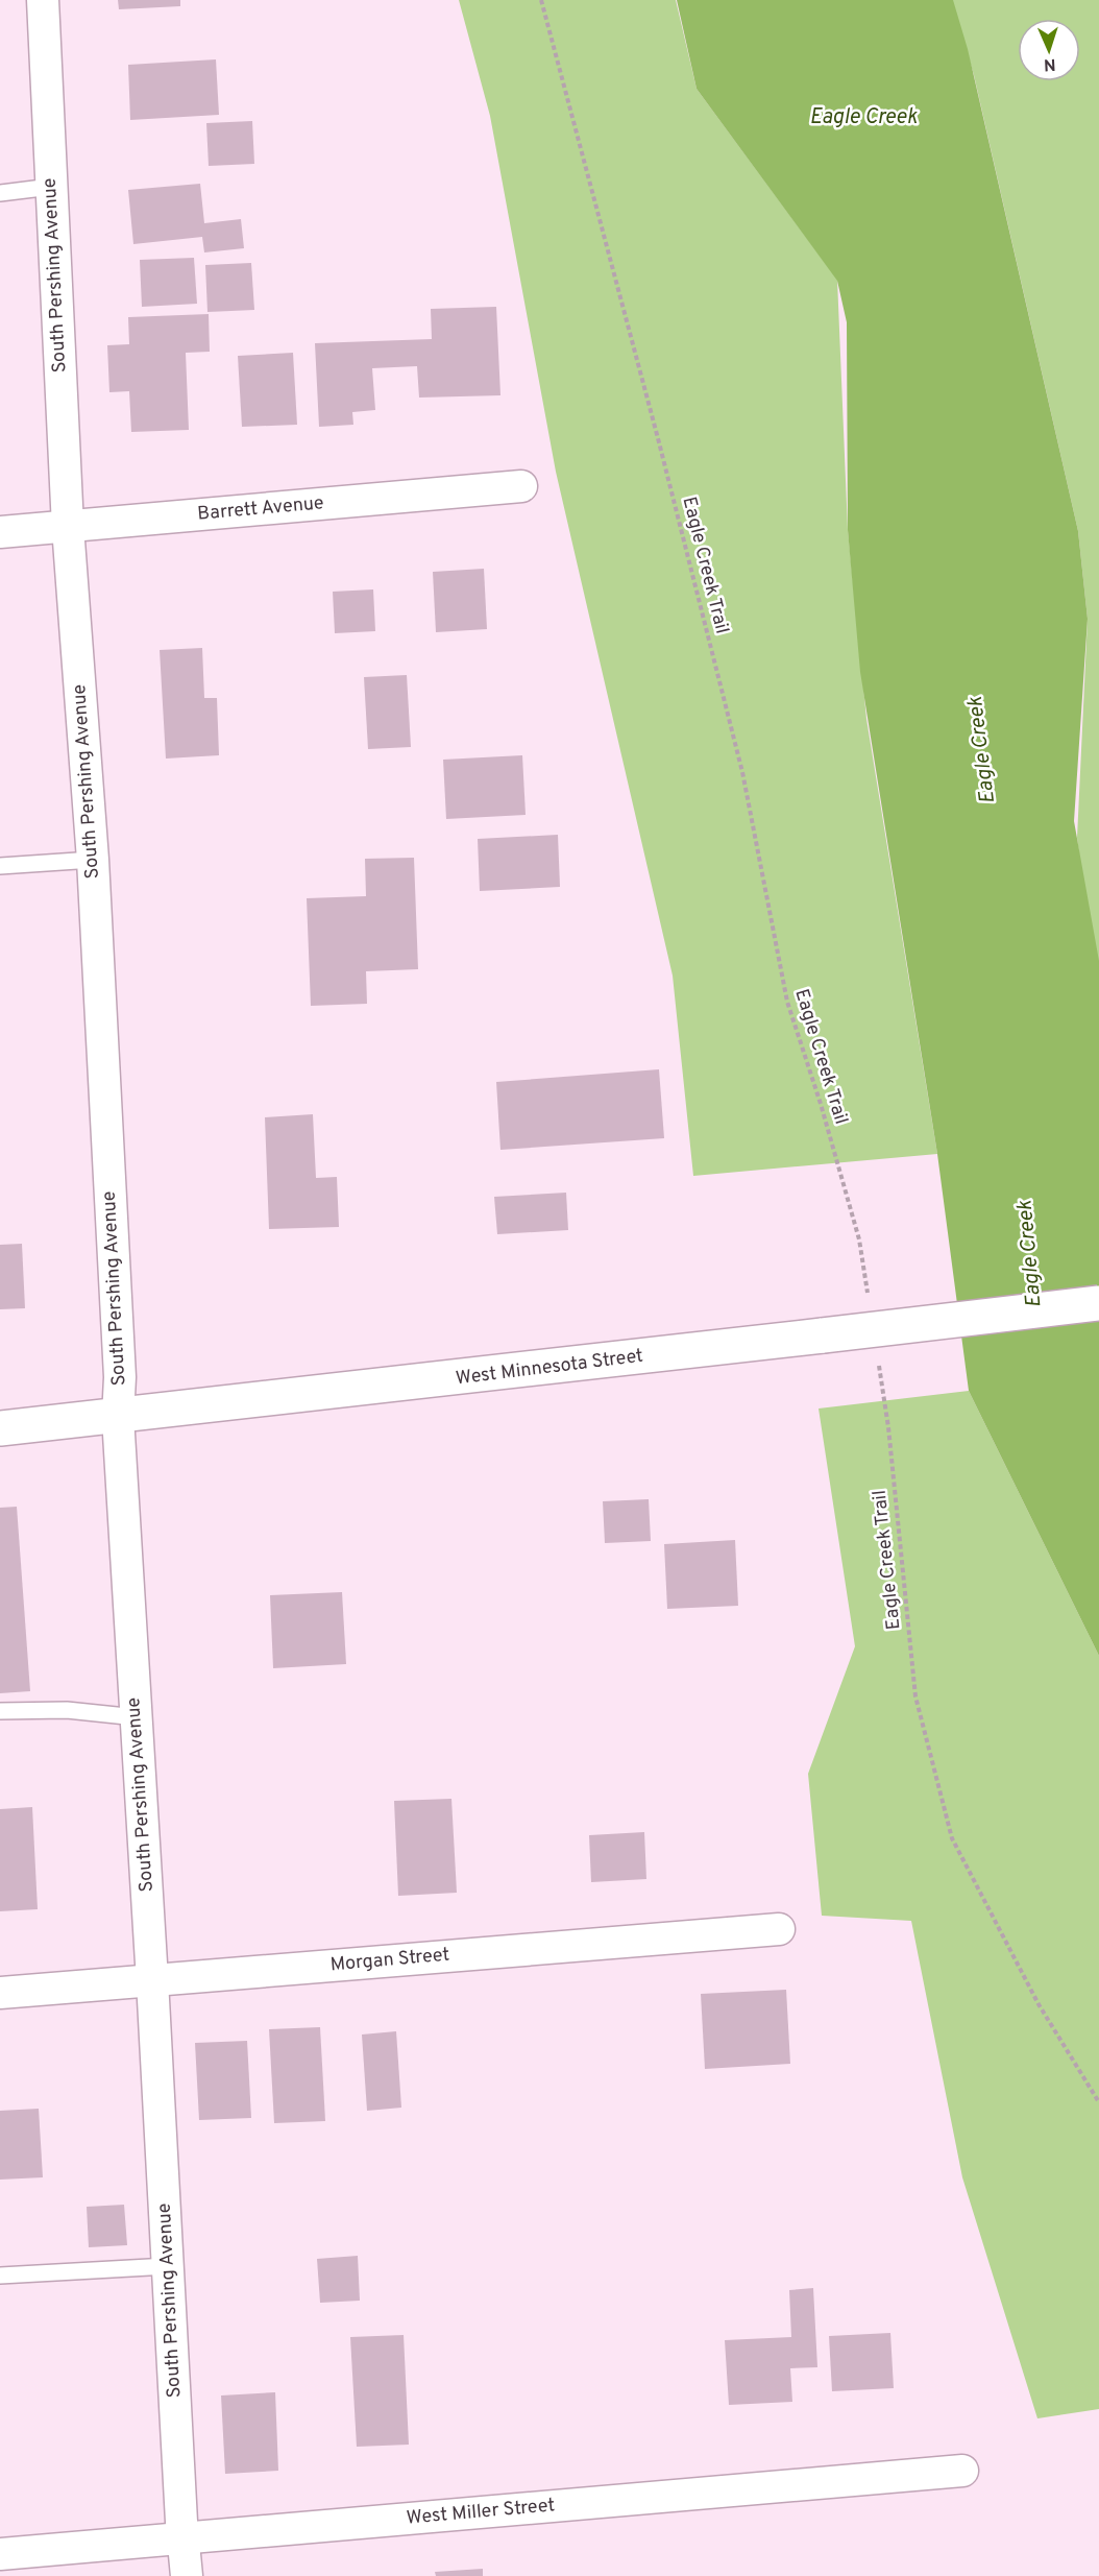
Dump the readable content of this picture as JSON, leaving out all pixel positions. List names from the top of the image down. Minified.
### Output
{"streets":{"street":["South Pershing Avenue","Barrett Avenue","West Minnesota Street","Morgan Street","West Miller Street"],"path":["Eagle Creek Trail"]},"crossings":[["South Pershing Avenue","Barrett Avenue"],["South Pershing Avenue","West Minnesota Street"],["South Pershing Avenue","Morgan Street"],["South Pershing Avenue","West Miller Street"]],"water":["Eagle Creek"],"north":"bottom"}
